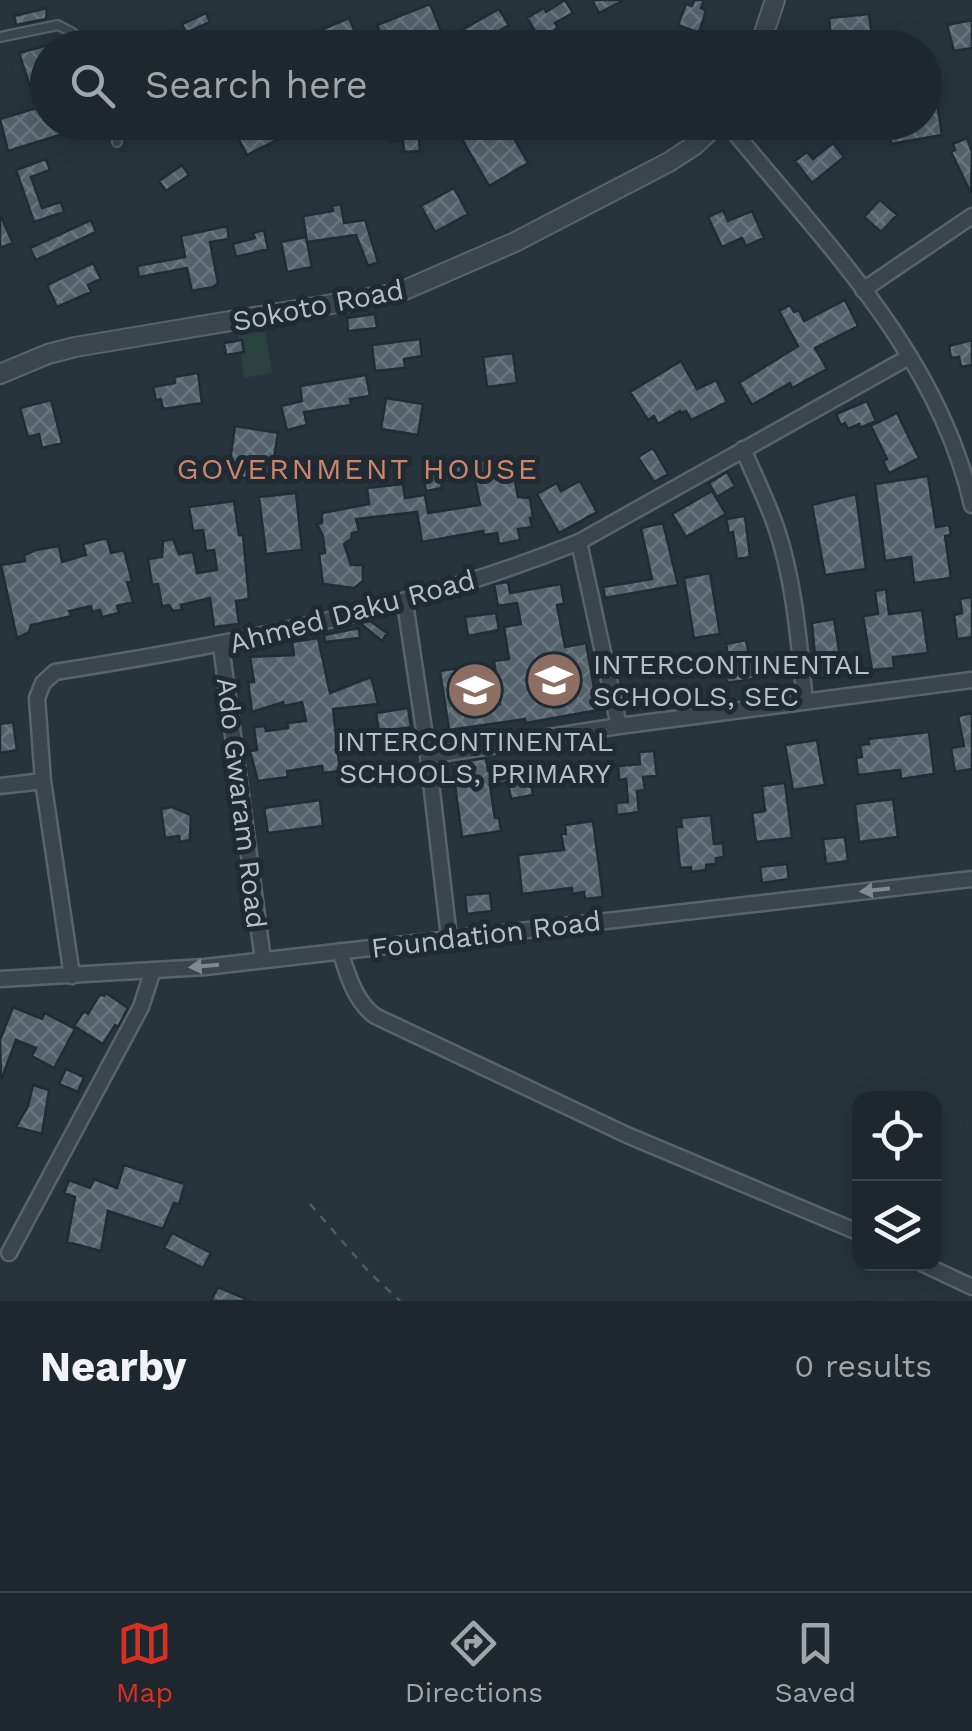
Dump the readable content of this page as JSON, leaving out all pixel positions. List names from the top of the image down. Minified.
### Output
{"streets":{"street":["Sokoto Road","Ahmed Daku Road","Ado Gwaram Road","Foundation Road"]},"crossings":[["Ahmed Daku Road","Ado Gwaram Road"],["Ahmed Daku Road","Foundation Road"],["Ado Gwaram Road","Foundation Road"]],"one_way":["Foundation Road"],"districts":["GOVERNMENT HOUSE"],"places":{"school or university":["INTERCONTINENTAL SCHOOLS, SEC","INTERCONTINENTAL SCHOOLS, PRIMARY"]},"page":{"search":"Search here","heading":["Nearby","0 results"],"nav":["Map","Directions","Saved"]}}
